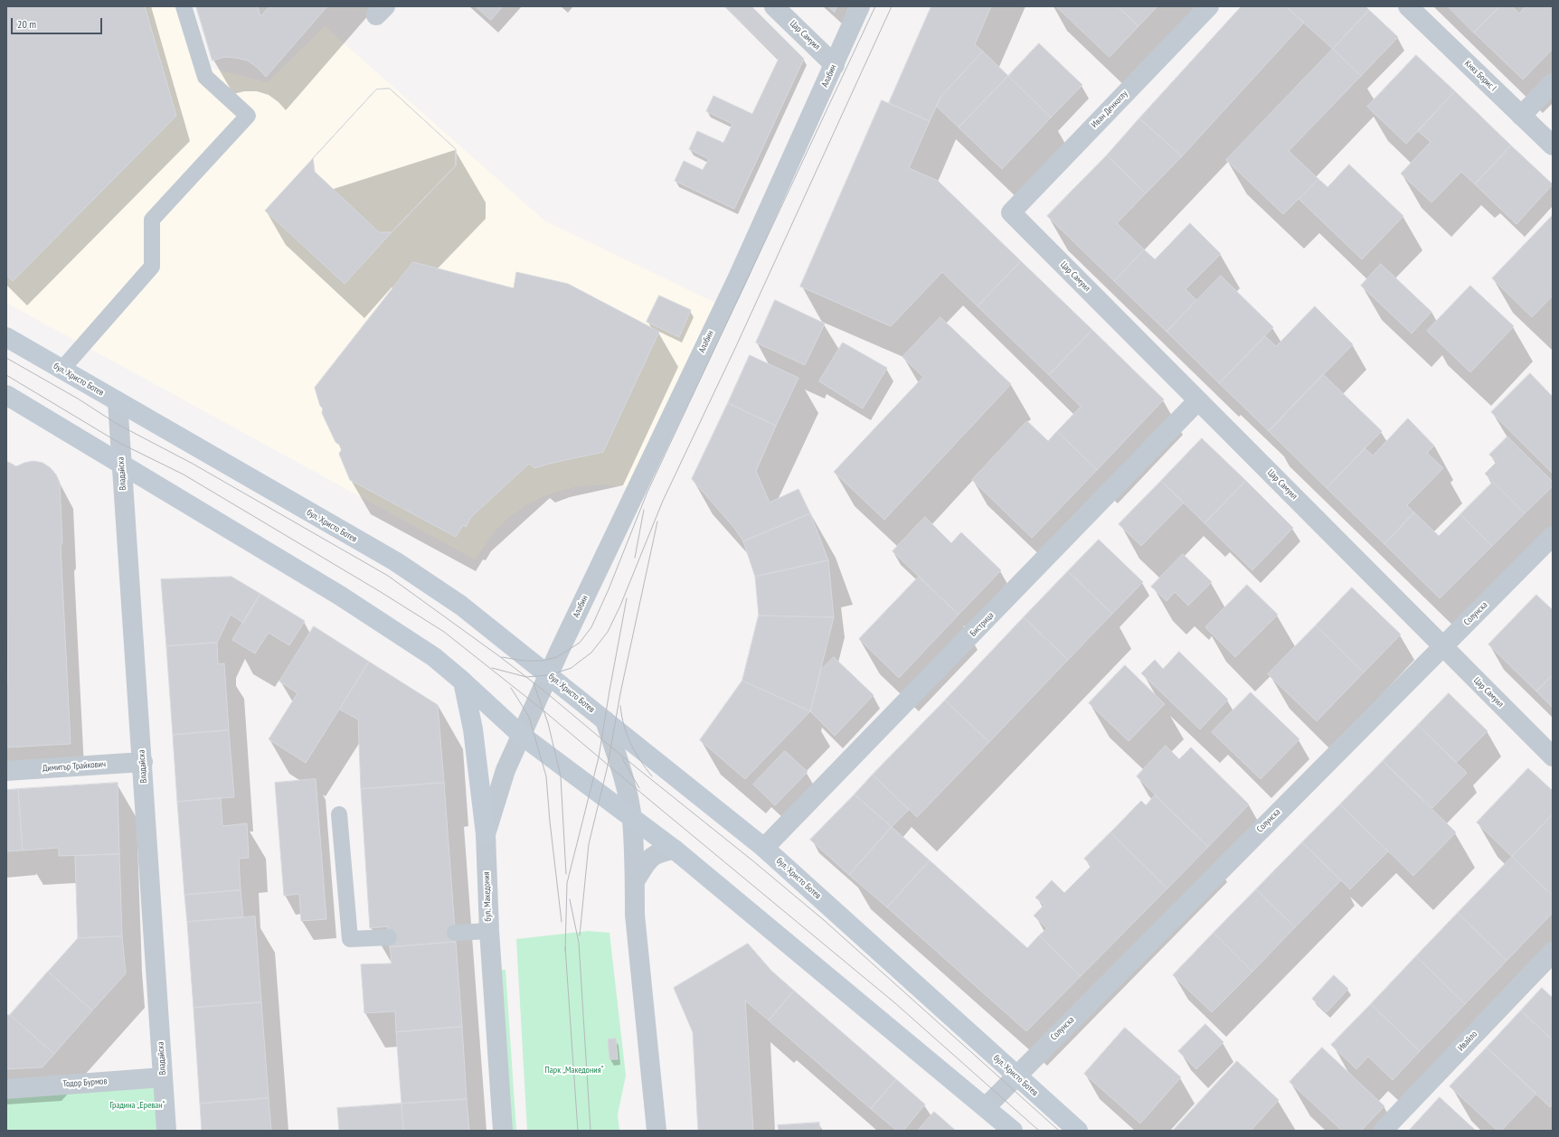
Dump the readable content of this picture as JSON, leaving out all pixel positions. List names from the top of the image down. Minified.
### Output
{"streets":{"main road":["бул. Христо Ботев"],"street":["Цар Самуил","Алабин","Княз Борис I","Иван Денкоглу","Владайска","Солунска","Бистрица","Димитър Трайкович","бул. Македония","Ивайло","Тодор Бурмов"]},"crossings":[["Цар Самуил","Алабин"],["Цар Самуил","Иван Денкоглу"],["Цар Самуил","Солунска"],["Цар Самуил","Бистрица"],["Алабин","бул. Христо Ботев"],["Алабин","бул. Македония"],["бул. Христо Ботев","Владайска"],["бул. Христо Ботев","Солунска"],["бул. Христо Ботев","Бистрица"],["бул. Христо Ботев","бул. Македония"],["Владайска","Димитър Трайкович"],["Владайска","Тодор Бурмов"]],"parks":["Парк „Македония“","Градина „Ереван“"],"scale_bar":"20 m"}
